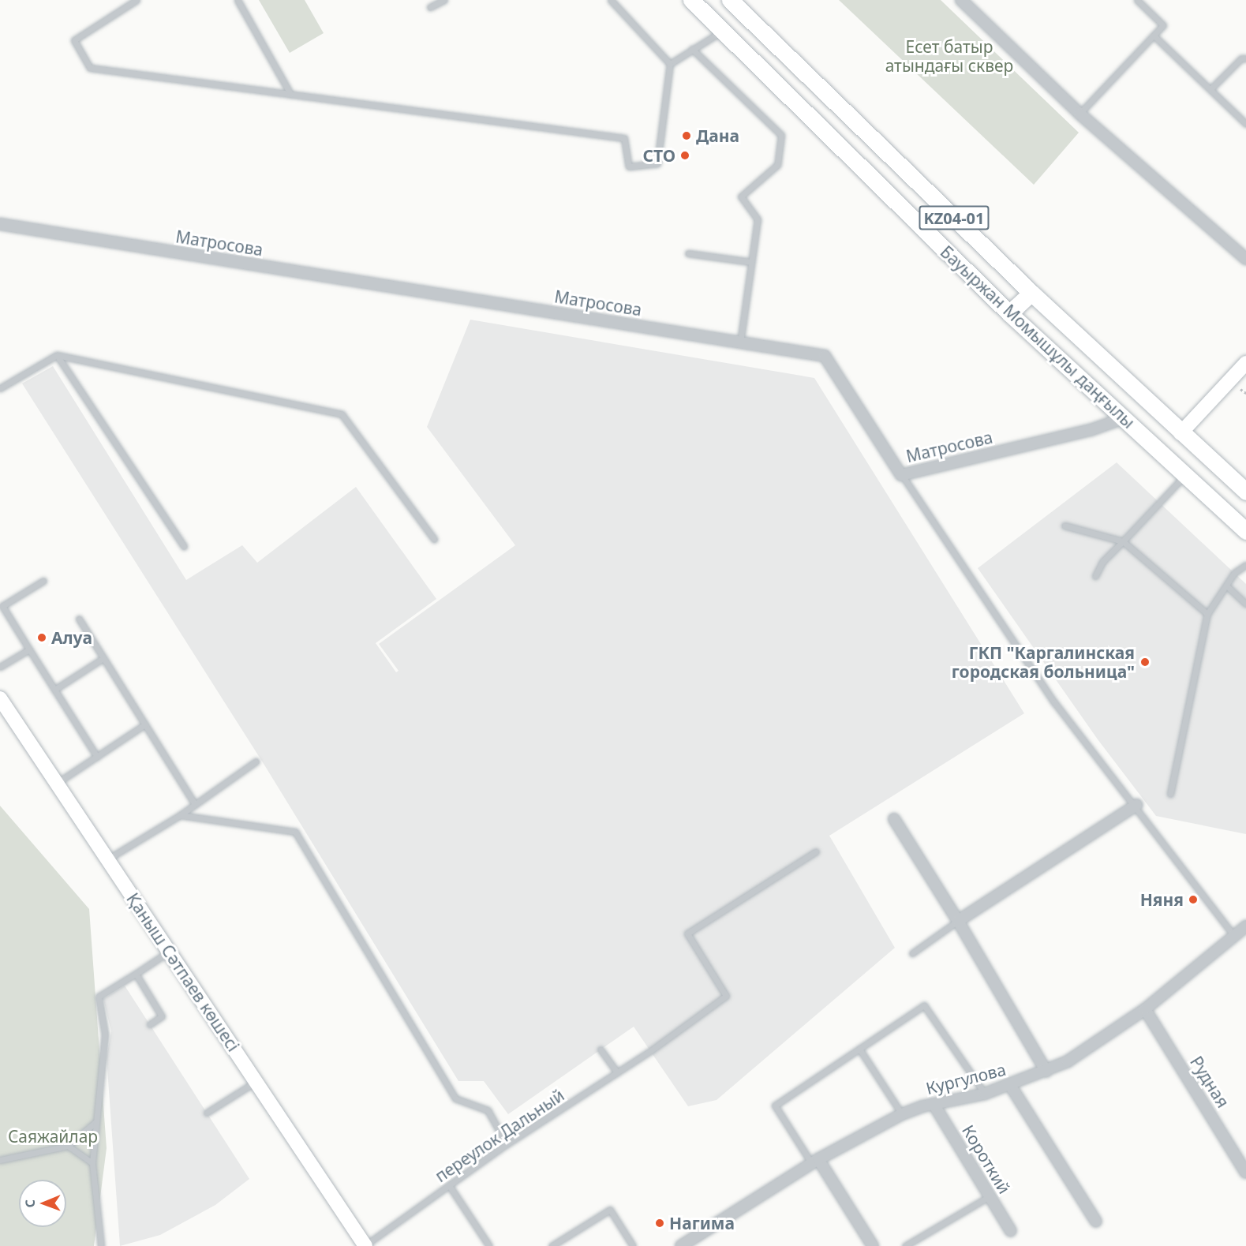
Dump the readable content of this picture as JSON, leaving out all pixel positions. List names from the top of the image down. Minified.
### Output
{"streets":{"main road":["KZ04-01","Бауыржан Момышұлы даңғылы"],"street":["Матросова","Қаныш Сәтпаев көшесі","Кургулова","Рудная","Короткий"],"lane":["переулок Дальный"]},"crossings":[["Матросова","Бауыржан Момышұлы даңғылы"],["Қаныш Сәтпаев көшесі","переулок Дальный"],["Кургулова","Рудная"],["Кургулова","Короткий"]],"parks":["Есет батыр атындағы сквер","Саяжайлар"],"places":["Дана","СТО","Алуа","ГКП \"Каргалинская городская больница\"","Няня","Нагима"],"north":"left"}
